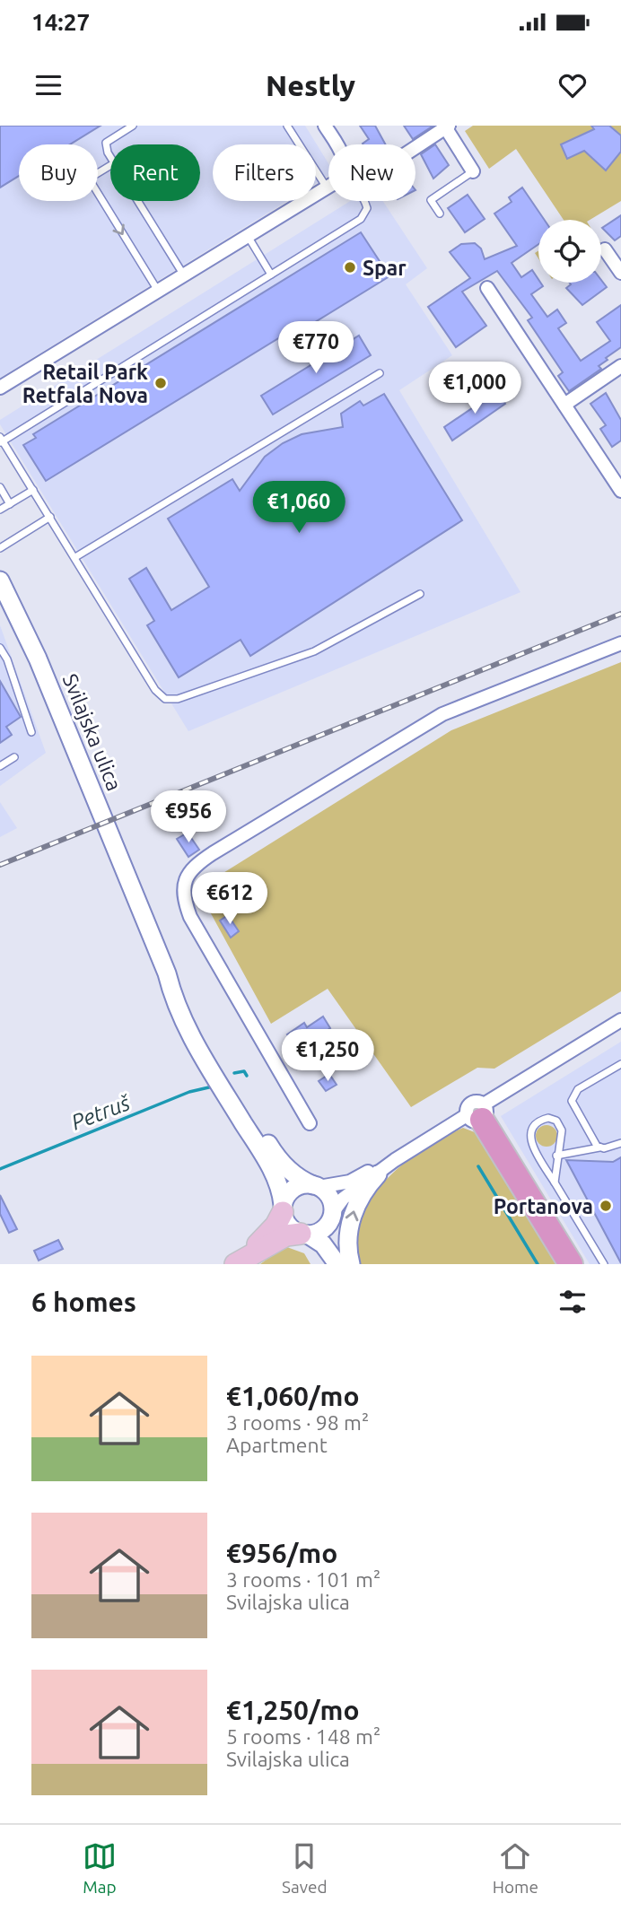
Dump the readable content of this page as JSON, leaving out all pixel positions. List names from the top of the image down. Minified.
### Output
{"streets":{"main road":["Svilajska ulica"]},"water":["Petruš"],"places":["Spar","Retail Park Retfala Nova","Portanova"],"page":{"status":"14:27","header":"Nestly","chip":["Buy","Rent","Filters","New"],"price":["€770","€1,000","€1,060","€956","€612","€1,250"],"heading":"6 homes","list":[{"name":"€1,060/mo","note":"3 rooms · 98 m² · Apartment"},{"name":"€956/mo","note":"3 rooms · 101 m² · Svilajska ulica"},{"name":"€1,250/mo","note":"5 rooms · 148 m² · Svilajska ulica"}],"tabs":["Map","Saved","Home"]}}
